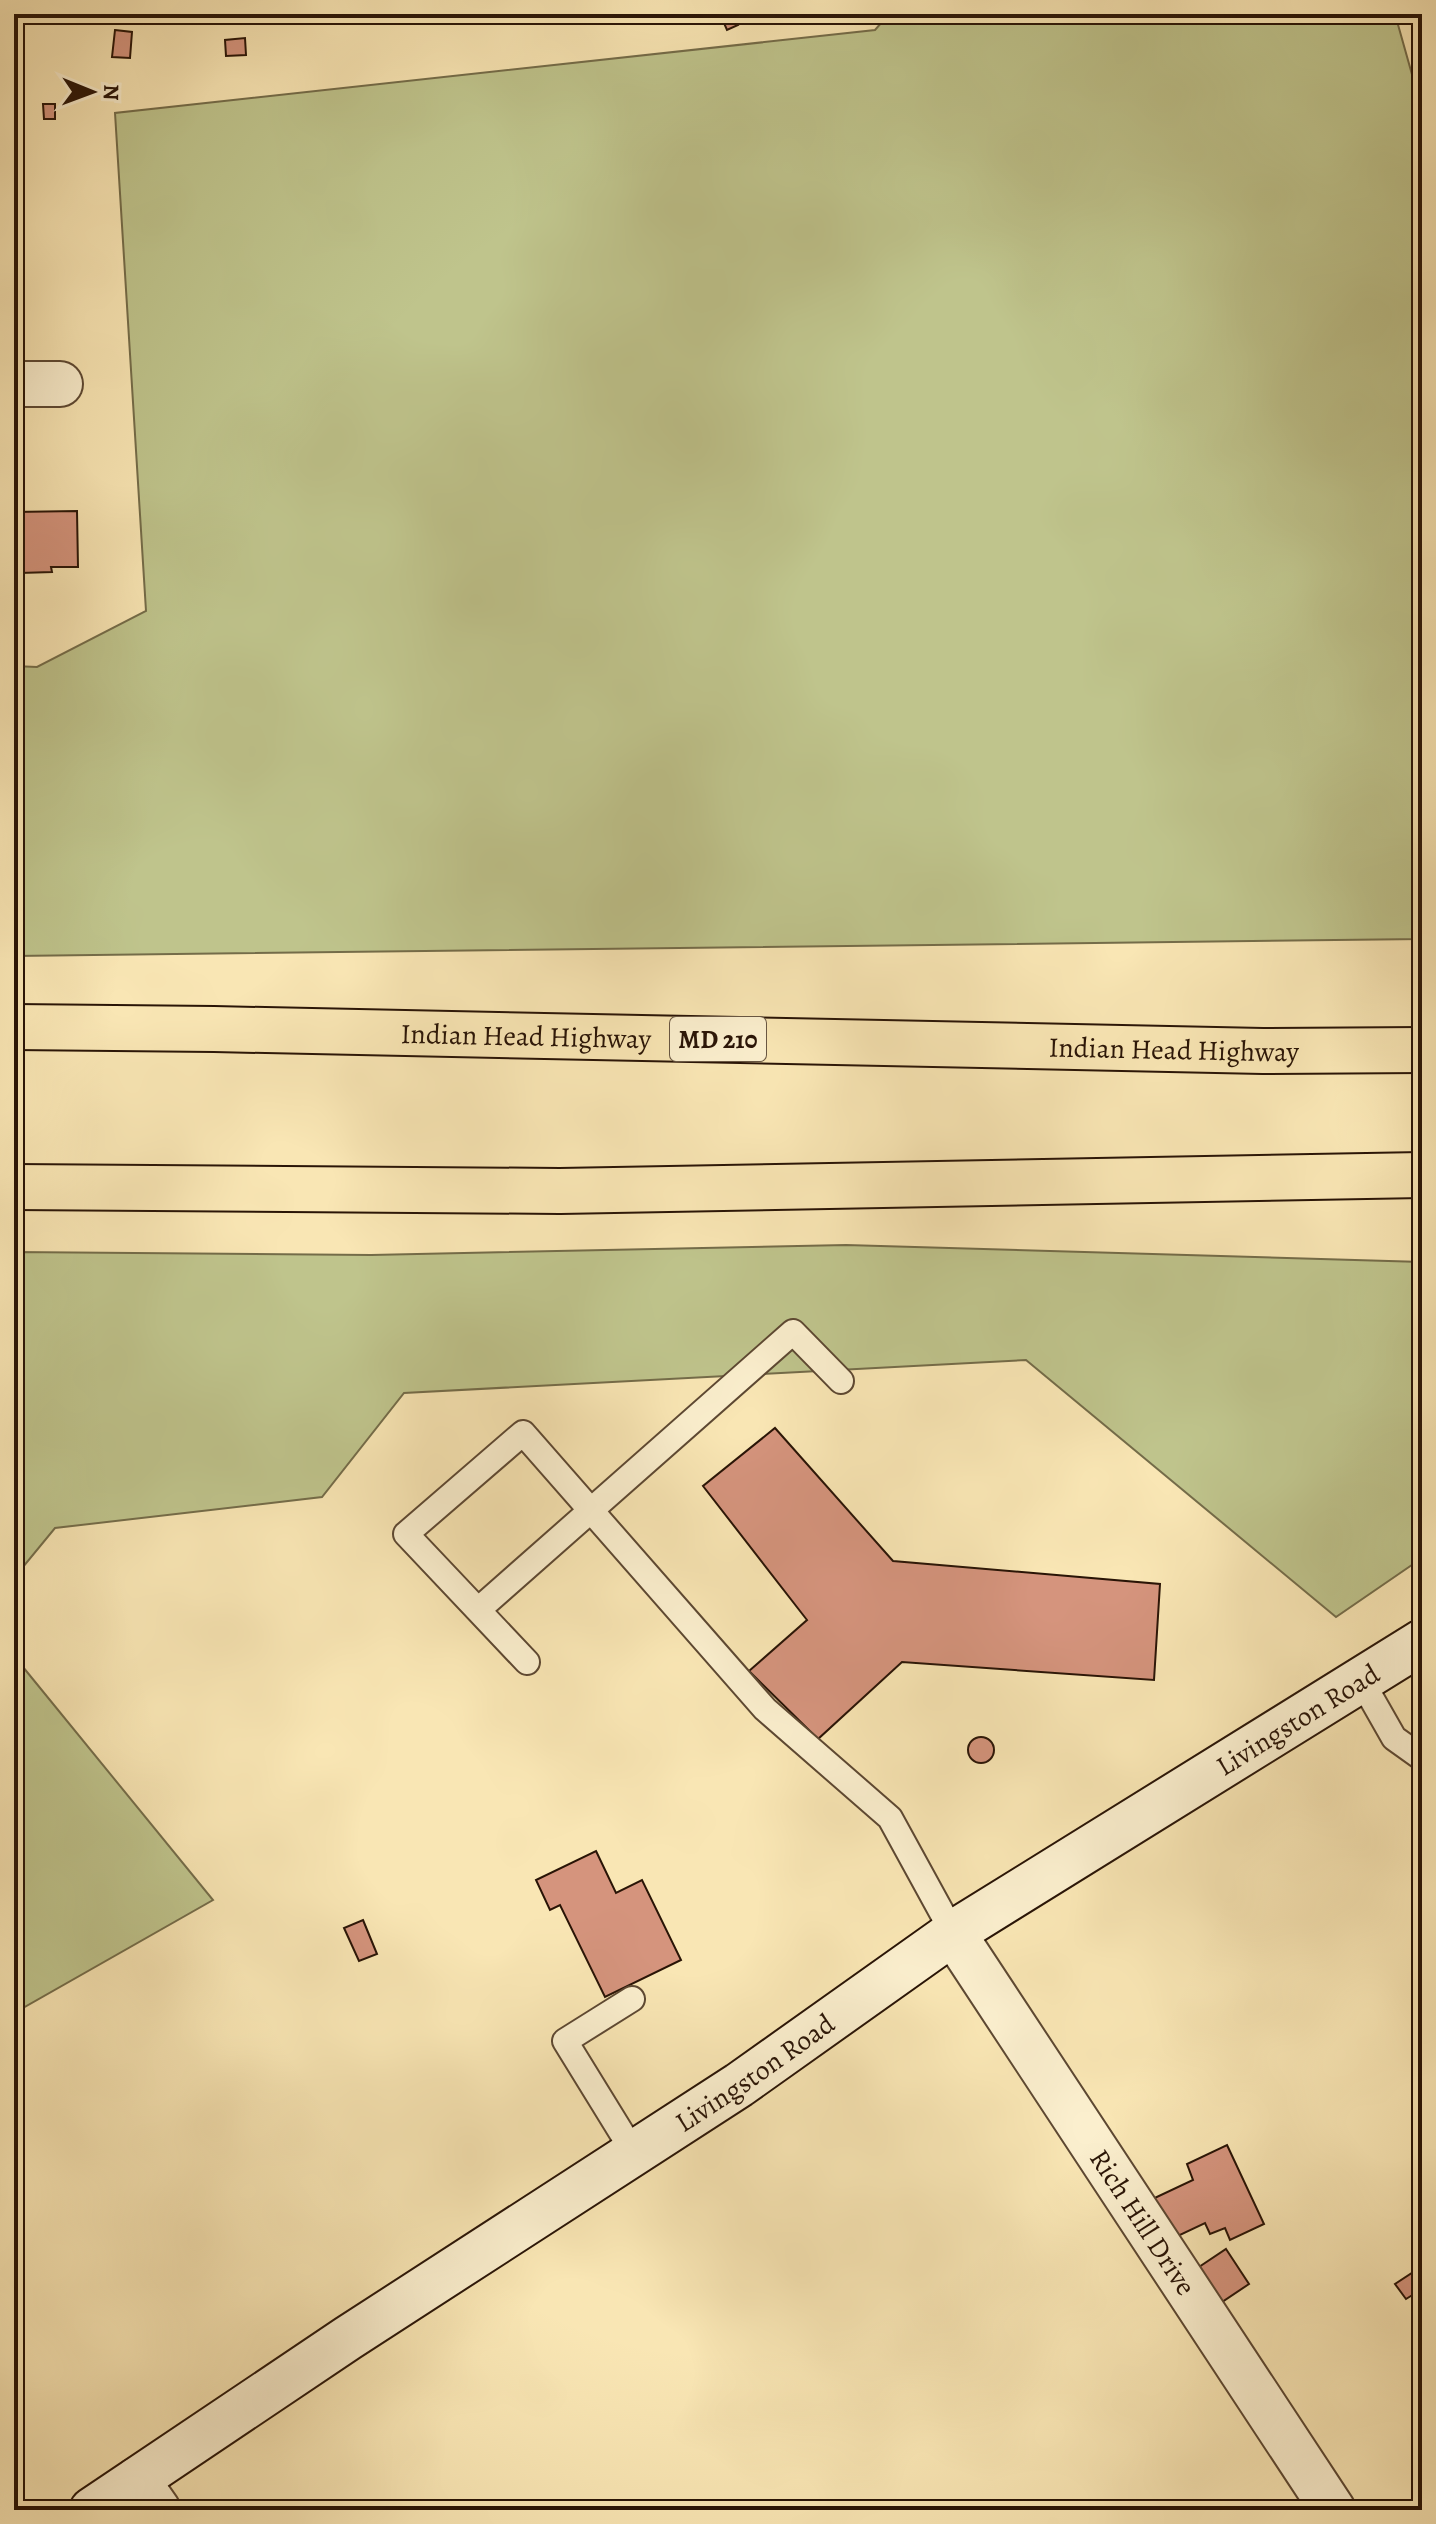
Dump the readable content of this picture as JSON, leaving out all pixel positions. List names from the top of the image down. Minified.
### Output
{"streets":{"highway":["Indian Head Highway","MD 210"],"main road":["Livingston Road","Rich Hill Drive"]},"crossings":[["Livingston Road","Rich Hill Drive"]],"north":"right"}
